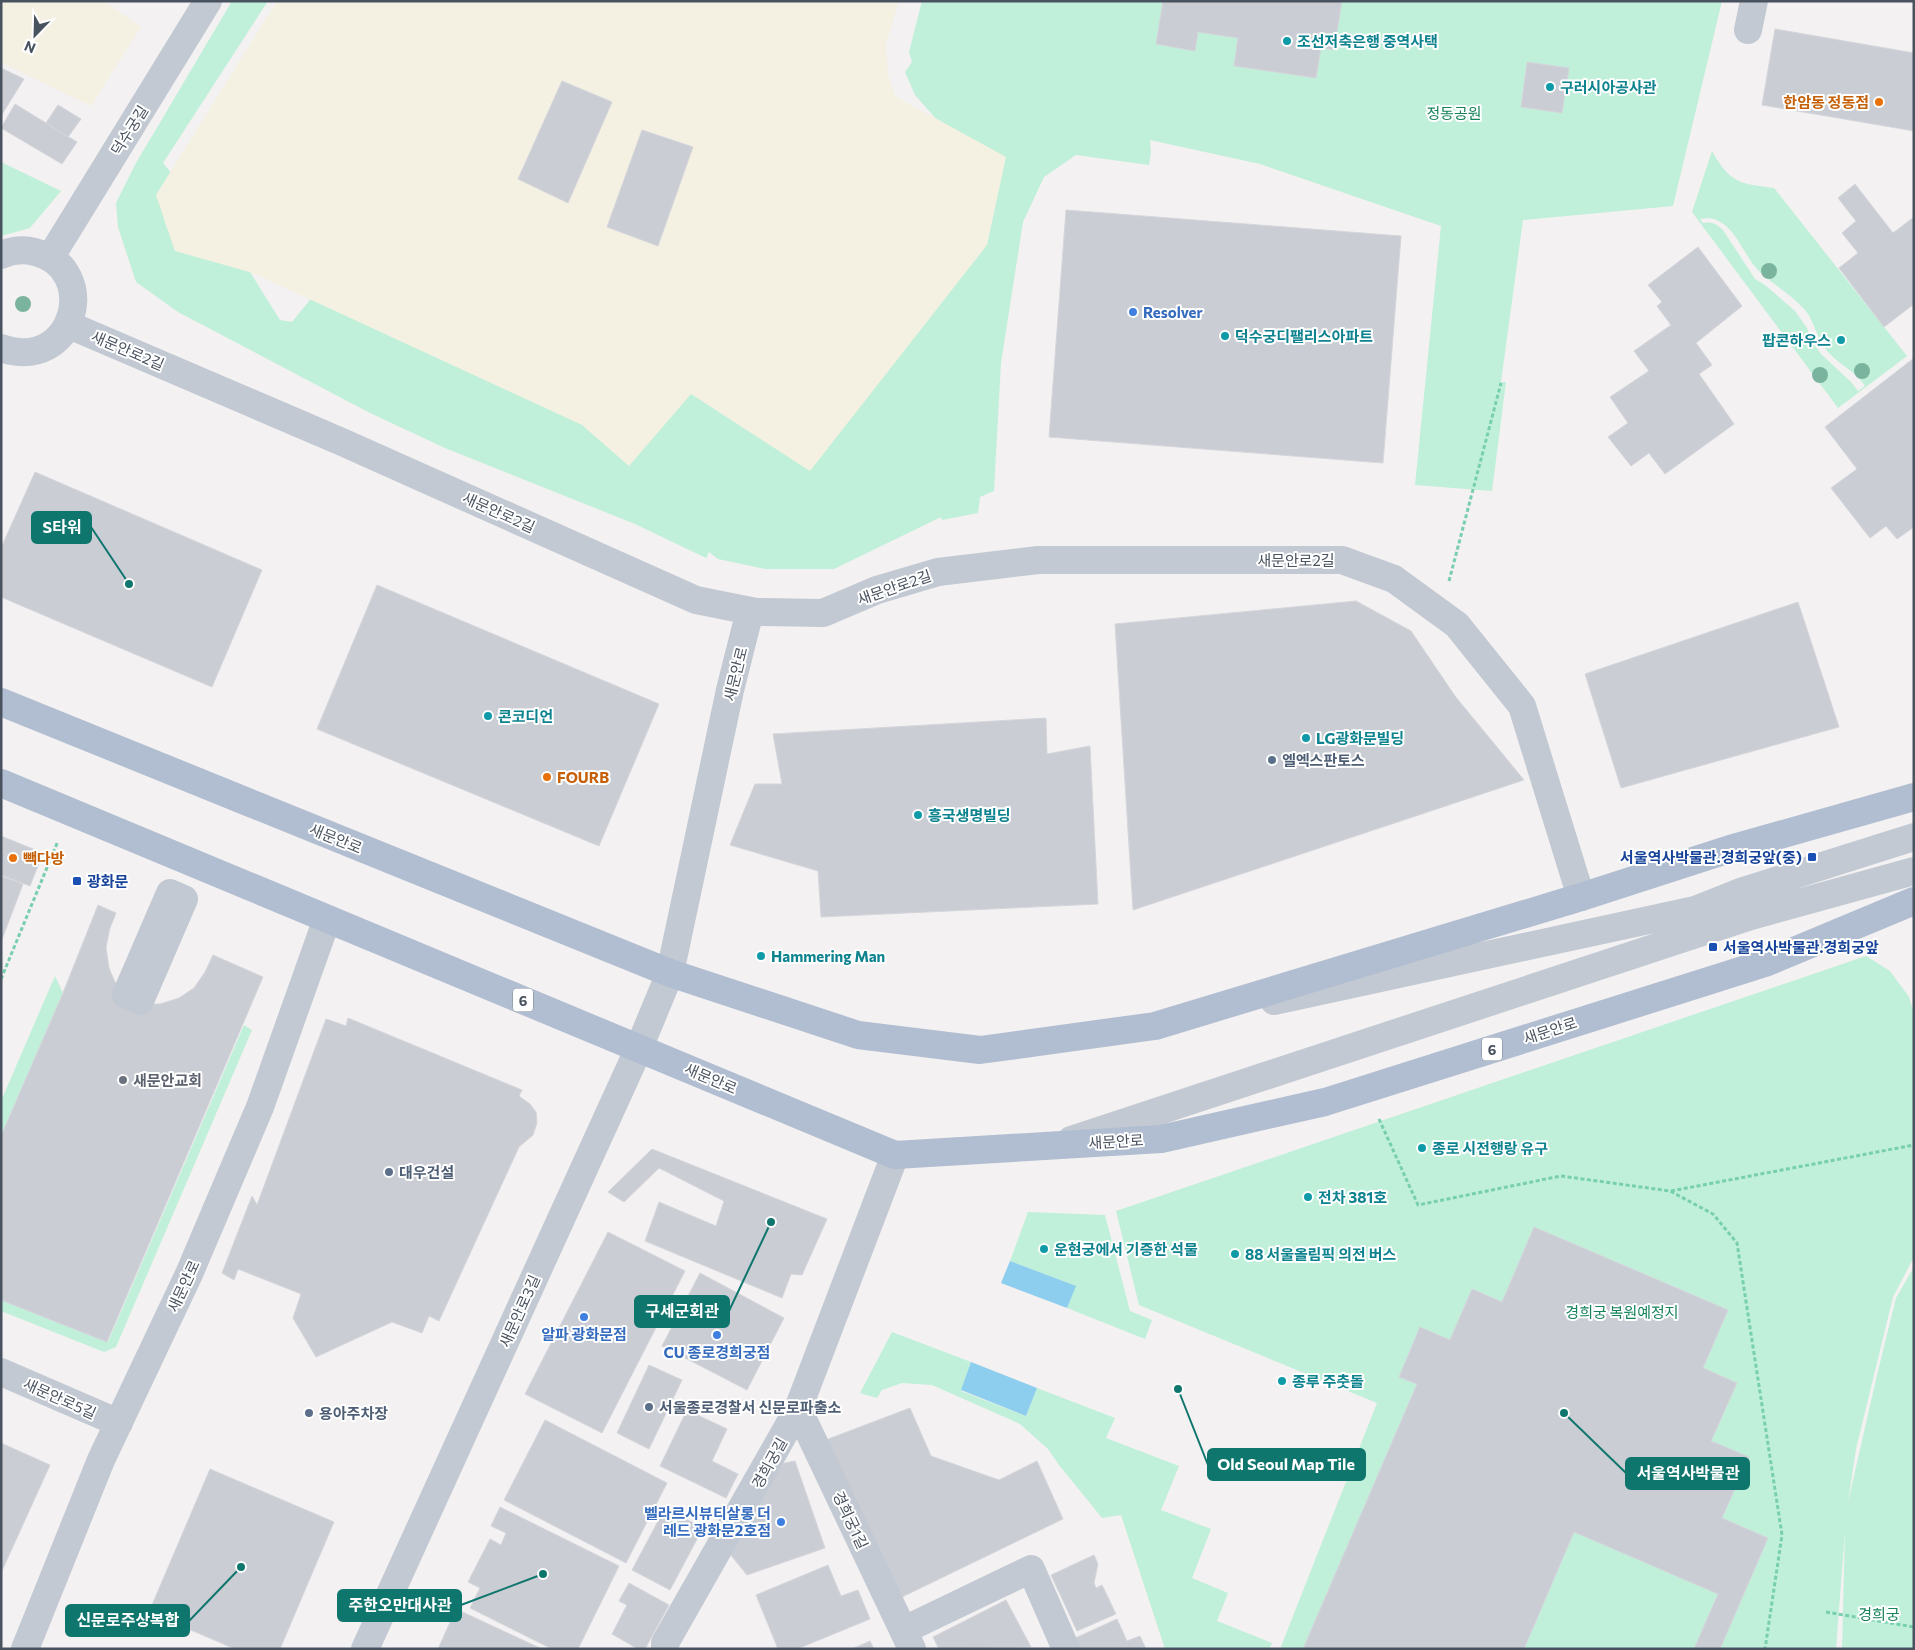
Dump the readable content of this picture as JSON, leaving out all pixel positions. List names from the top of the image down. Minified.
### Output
{"streets":{"main road":["새문안로","6"],"street":["덕수궁길","새문안로2길","새문안로3길","새문안로5길","경희궁길","경희궁1길"]},"crossings":[["새문안로2길","새문안로"],["새문안로","새문안로3길"],["새문안로","새문안로5길"],["새문안로","경희궁길"],["경희궁길","경희궁1길"]],"parks":["정동공원","경희궁 복원예정지","경희궁"],"places":{"other":["조선저축은행 중역사택","구러시아공사관","한암동 정동점","Resolver","덕수궁디팰리스아파트","팝콘하우스","S타워","콘코디언","LG광화문빌딩","엘엑스판토스","FOURB","흥국생명빌딩","빽다방","Hammering Man","새문안교회","종로 시전행랑 유구","대우건설","전차 381호","구세군회관","운현궁에서 기증한 석물","88 서울올림픽 의전 버스","알파 광화문점","CU 종로경희궁점","종루 주춧돌","Old Seoul Map Tile","서울종로경찰서 신문로파출소","용아주차장","서울역사박물관","벨라르시뷰티살롱 더 레드 광화문2호점","신문로주상복합","주한오만대사관"],"transit":["서울역사박물관.경희궁앞(중)","광화문","서울역사박물관.경희궁앞"]},"north":"bottom left"}
